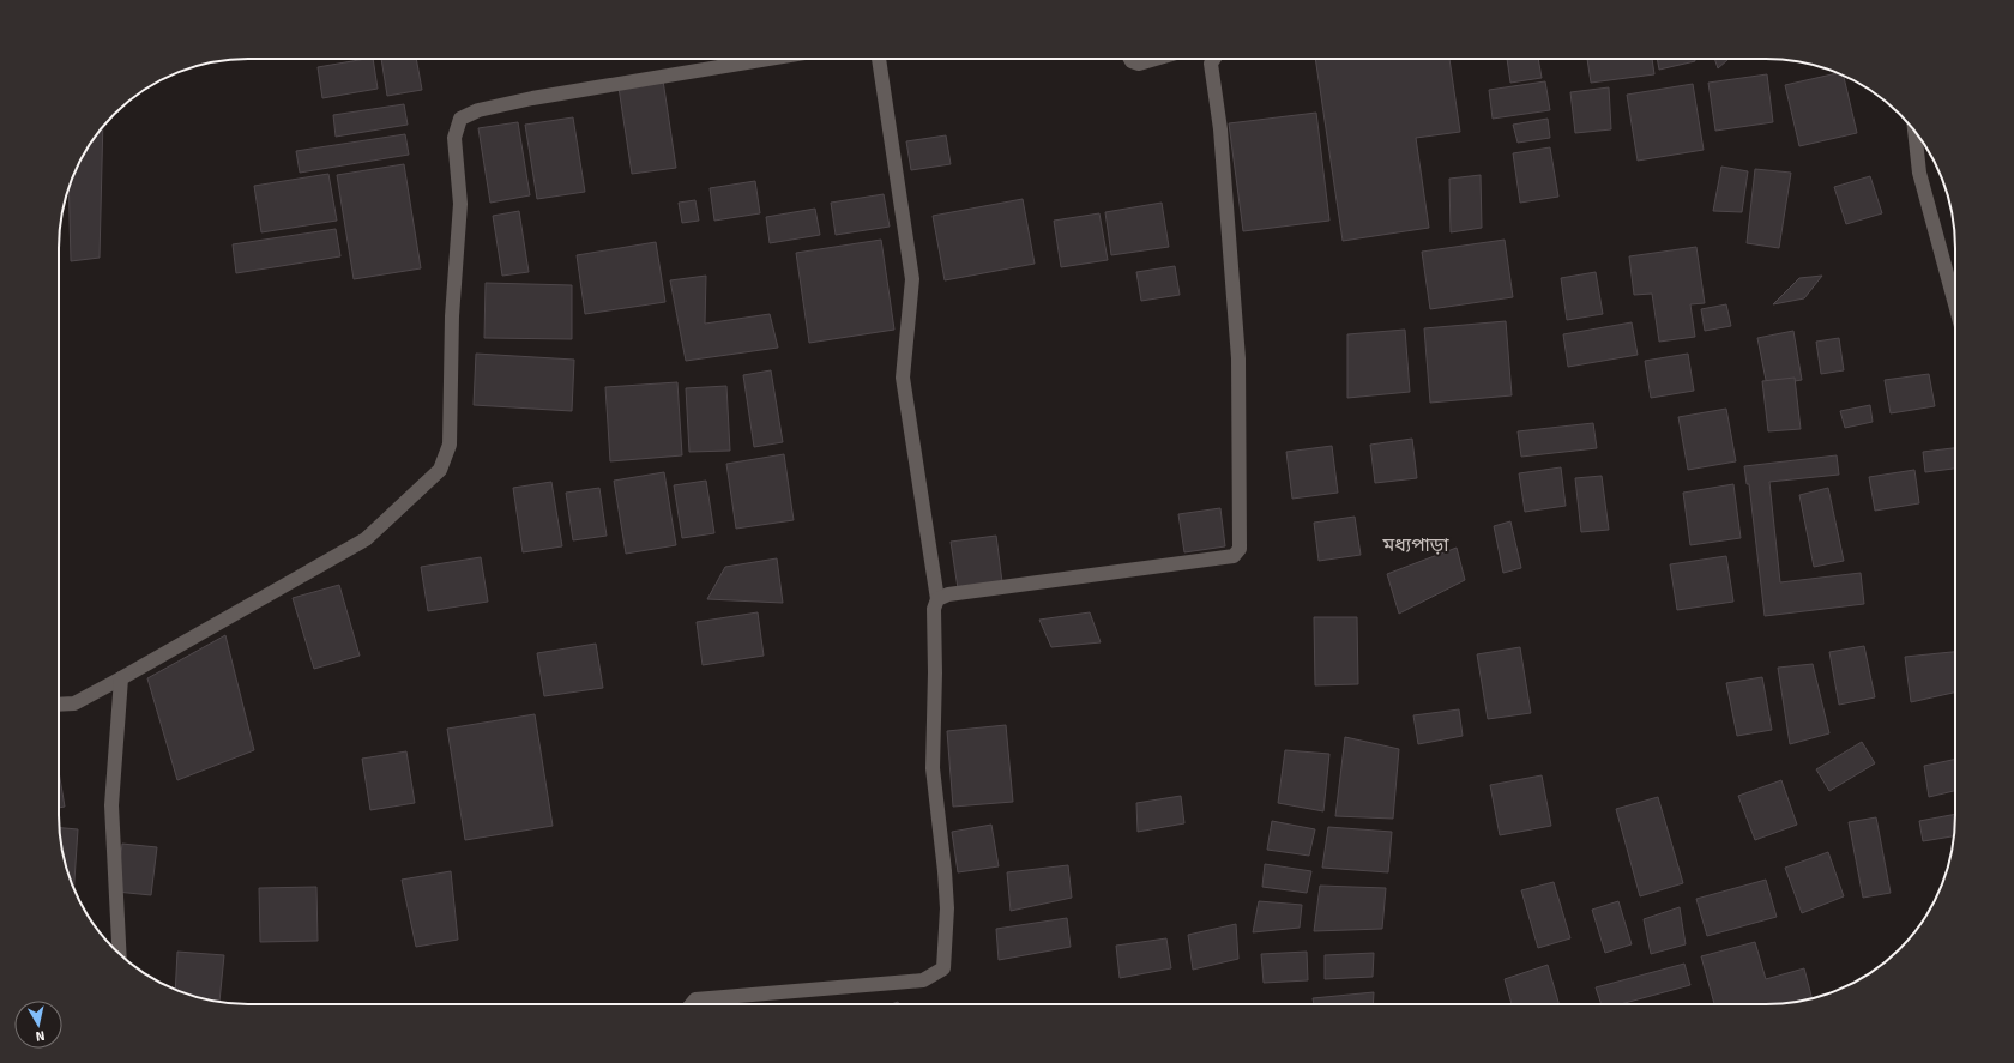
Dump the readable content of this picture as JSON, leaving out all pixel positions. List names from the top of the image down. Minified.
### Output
{"districts":["মধ্যপাড়া"],"north":"bottom"}
